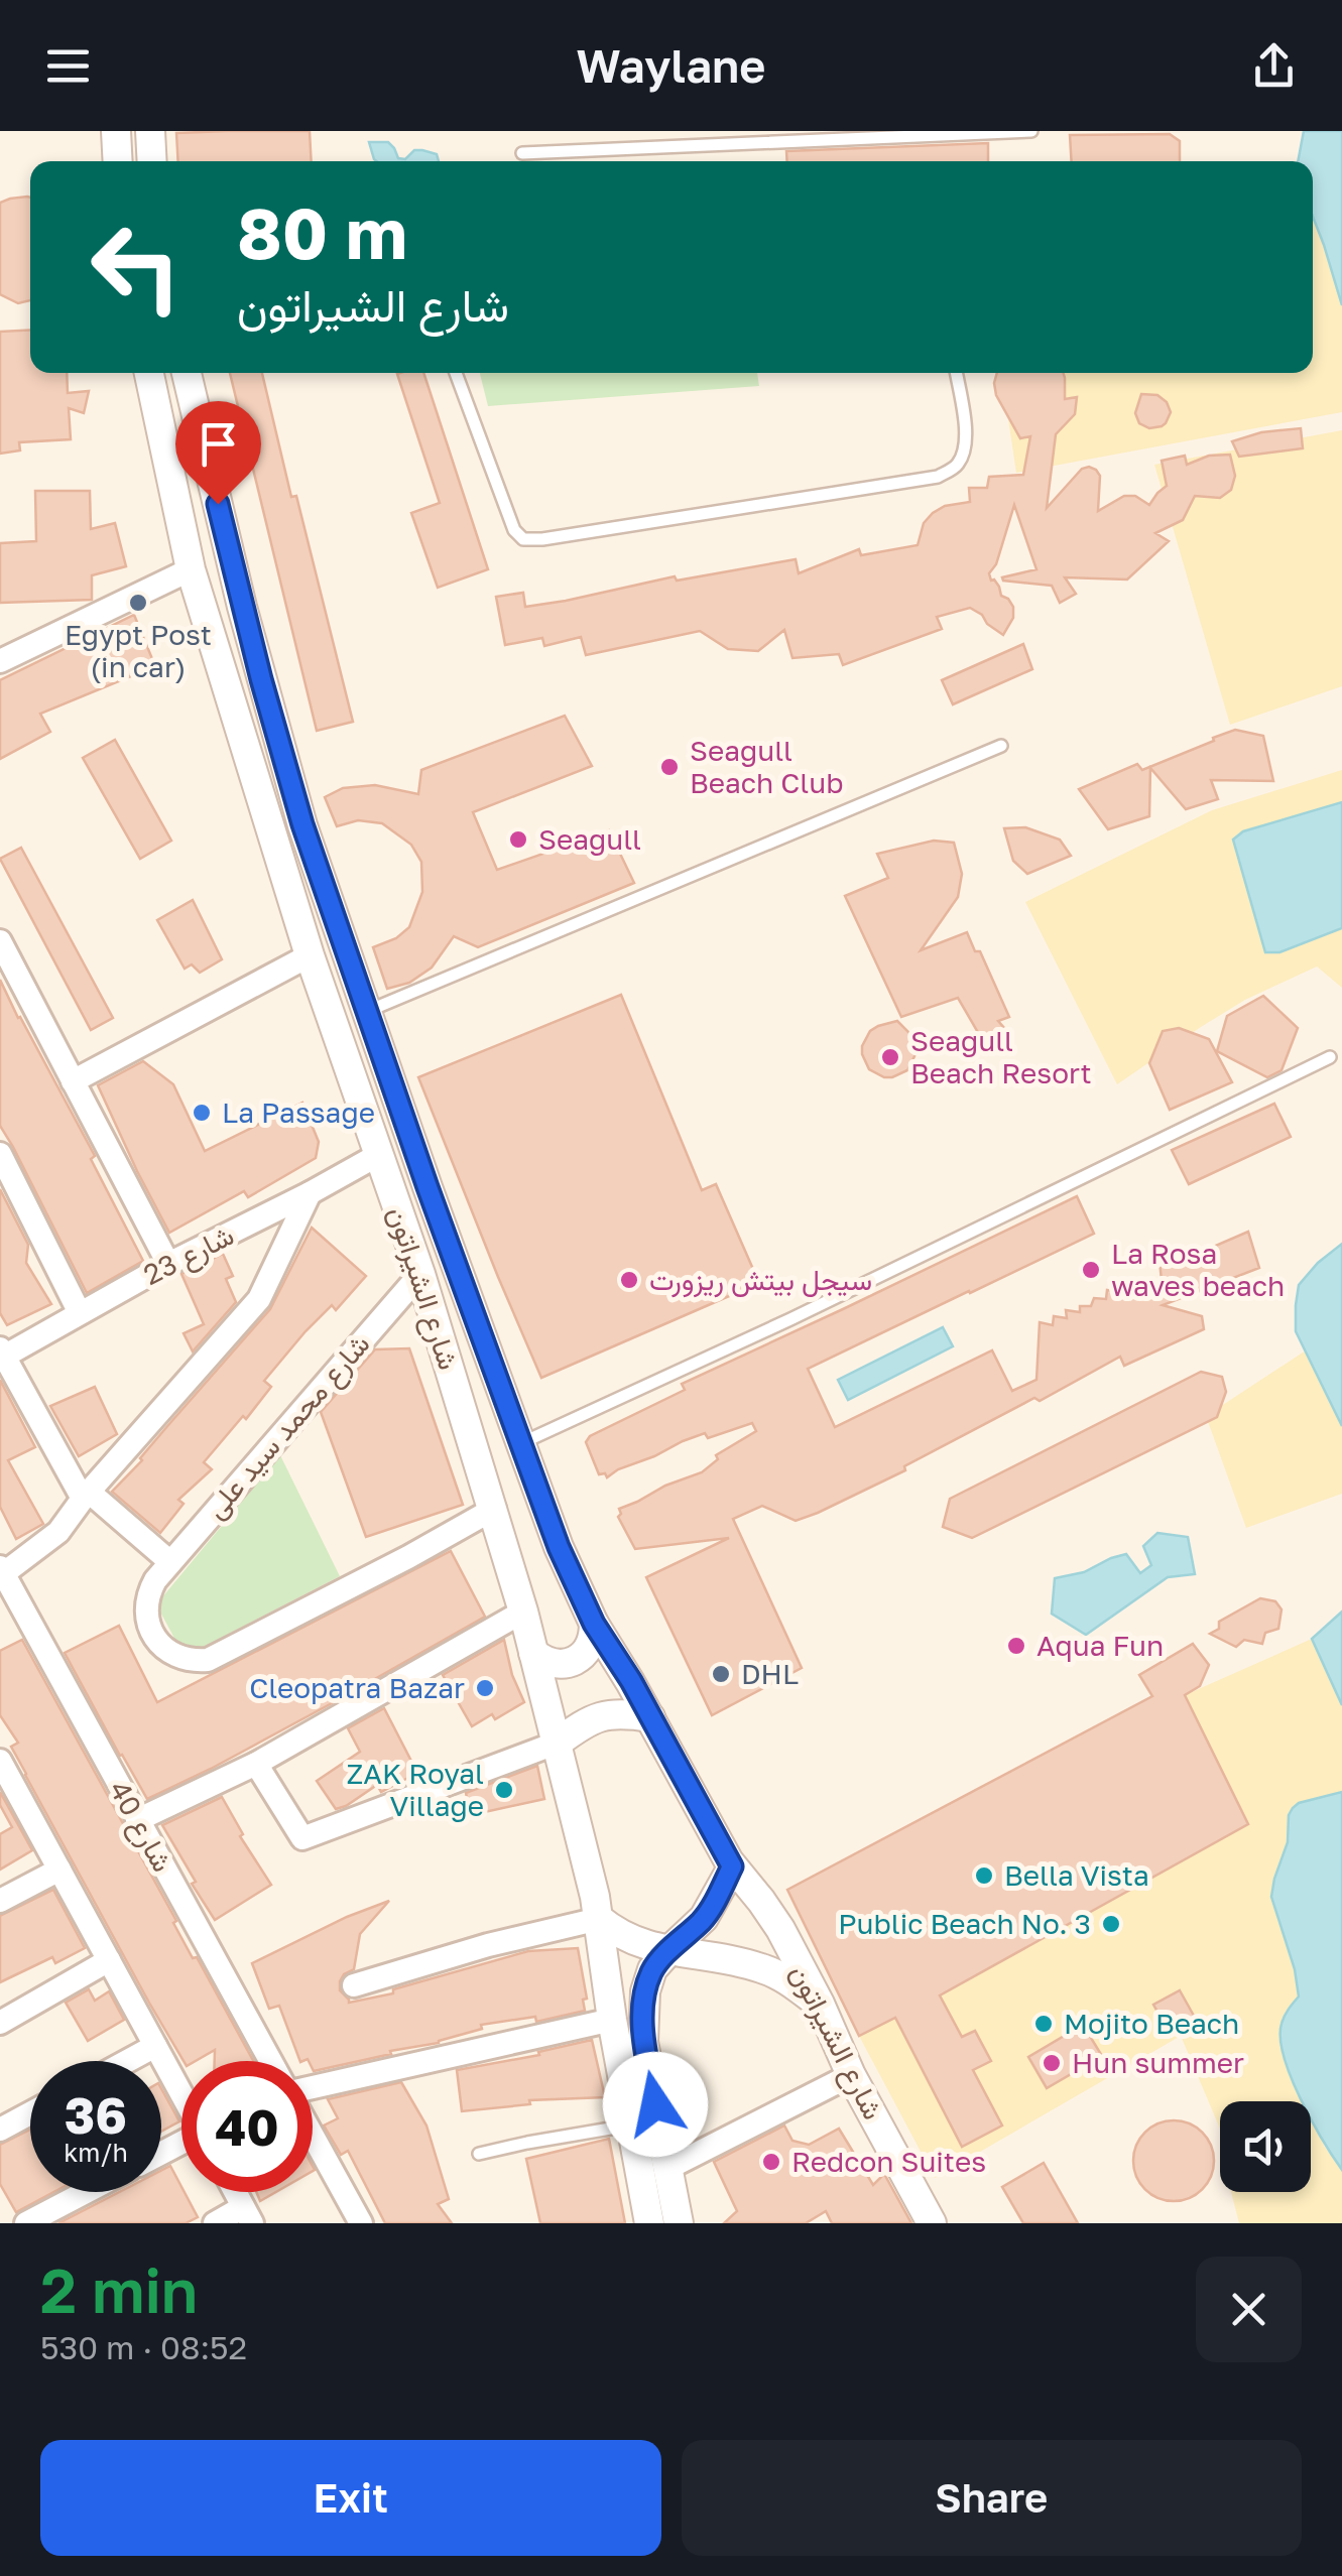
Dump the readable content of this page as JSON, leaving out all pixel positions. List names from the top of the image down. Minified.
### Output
{"streets":{"street":["شارع 23","شارع الشيراتون","شارع محمد سيد على","شارع 40"]},"crossings":[["شارع 23","شارع الشيراتون"],["شارع الشيراتون","شارع محمد سيد على"]],"places":["Egypt Post (in car)","Seagull Beach Club","Seagull","Seagull Beach Resort","La Passage","La Rosa waves beach","سيجل بيتش ريزورت","Aqua Fun","DHL","Cleopatra Bazar","ZAK Royal Village","Bella Vista","Public Beach No. 3","Mojito Beach","Hun summer","Redcon Suites"],"page":{"header":"Waylane","turn":["80 m","شارع الشيراتون"],"speed":"36 km/h","limit":"40","heading":["2 min","530 m · 08:52"],"buttons":["Exit","Share"]}}
